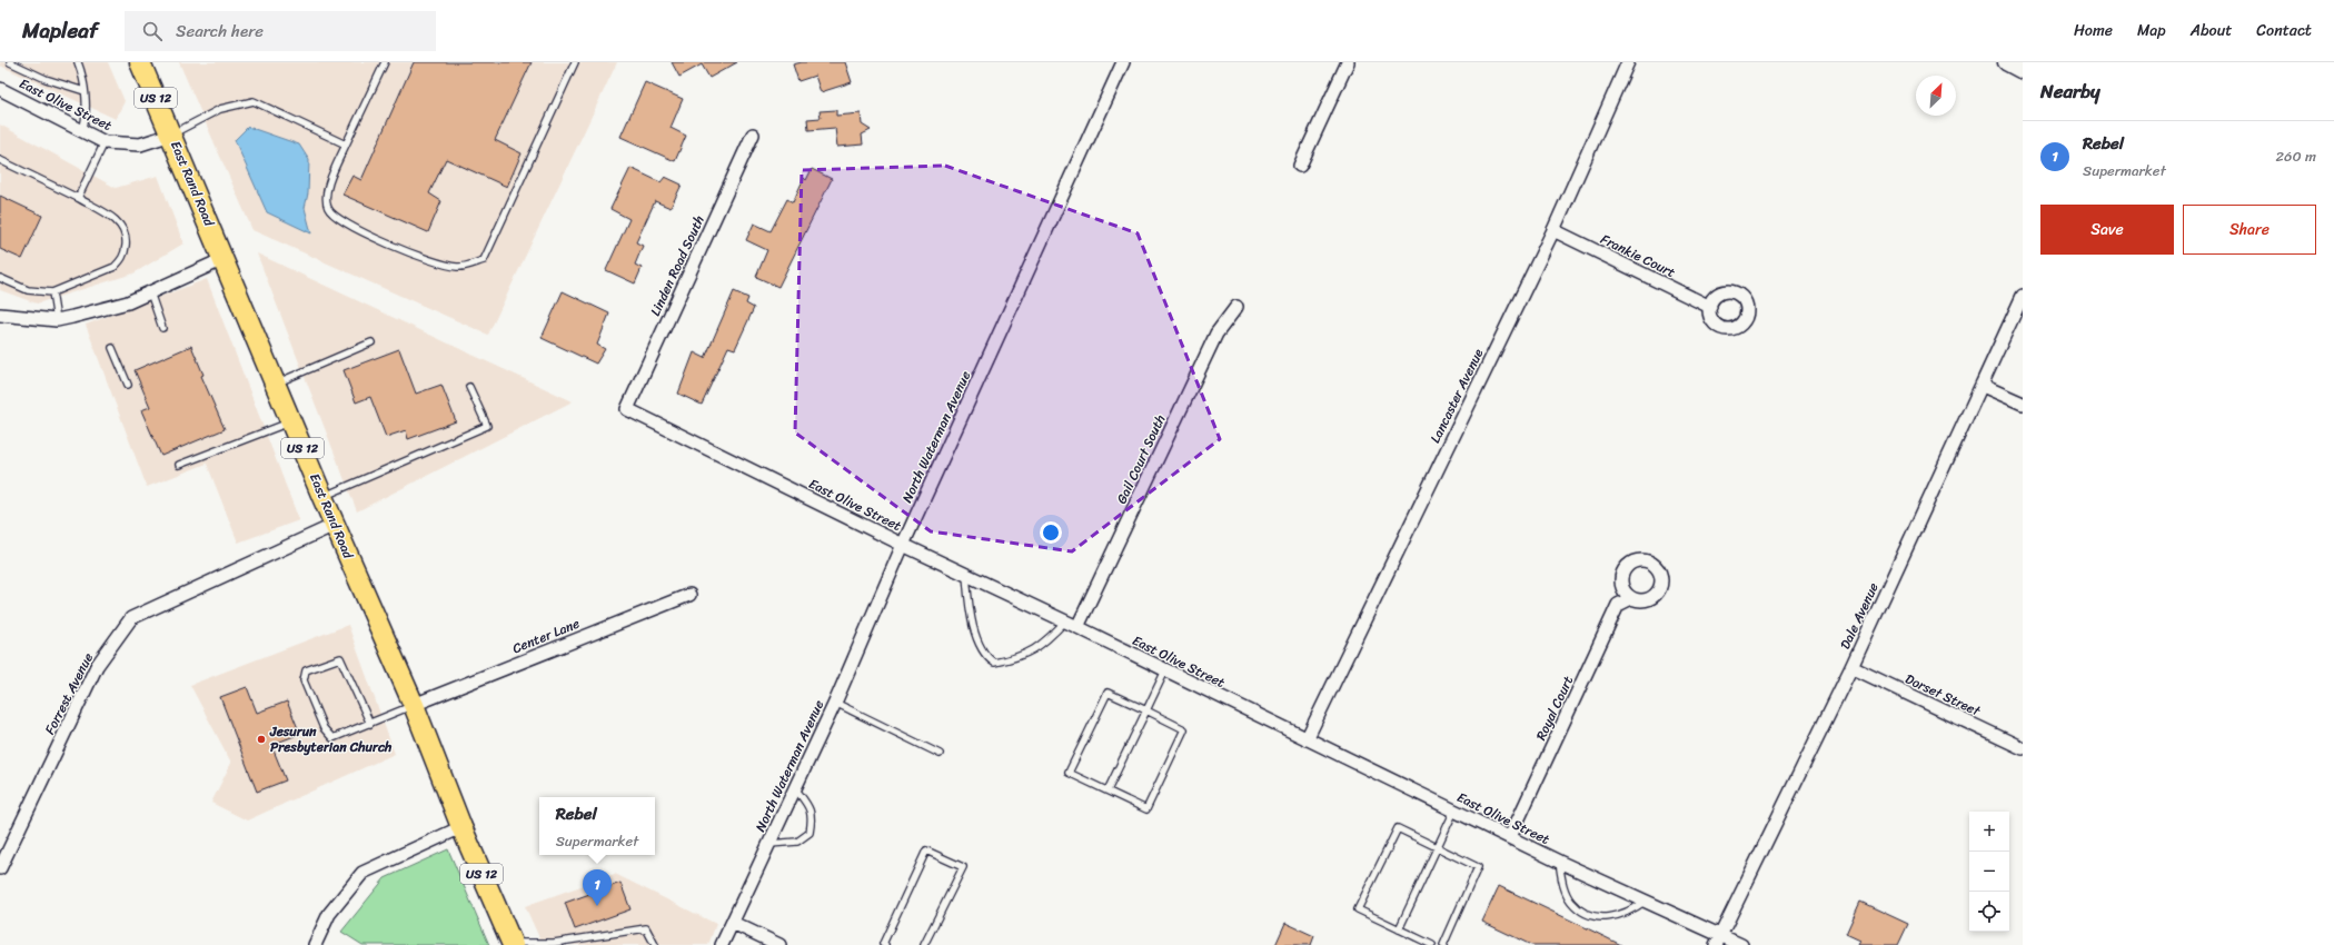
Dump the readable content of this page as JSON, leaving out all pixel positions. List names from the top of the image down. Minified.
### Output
{"streets":{"main road":["US 12","East Rand Road"],"street":["East Olive Street","Frankie Court","Linden Road South","Lancaster Avenue","North Waterman Avenue","Gail Court South","Dale Avenue","Center Lane","Forrest Avenue","Dorset Street","Royal Court"]},"crossings":[["East Olive Street","East Rand Road"],["East Olive Street","Linden Road South"],["East Olive Street","Lancaster Avenue"],["East Olive Street","North Waterman Avenue"],["East Olive Street","Gail Court South"],["East Olive Street","Dale Avenue"],["East Olive Street","Royal Court"],["East Rand Road","Center Lane"],["East Rand Road","Forrest Avenue"],["Frankie Court","Lancaster Avenue"],["Dale Avenue","Dorset Street"]],"places":["Jesurun Presbyterian Church"],"north":"top right","page":{"header":"Mapleaf","search":"Search here","nav":["Home","Map","About","Contact"],"heading":"Nearby","list":[{"mark":"1","name":"Rebel","note":"Supermarket","value":"260 m"}],"buttons":["Save","Share"],"popup":["Rebel","Supermarket"],"map_buttons":["+","−"],"pins":"1"}}
